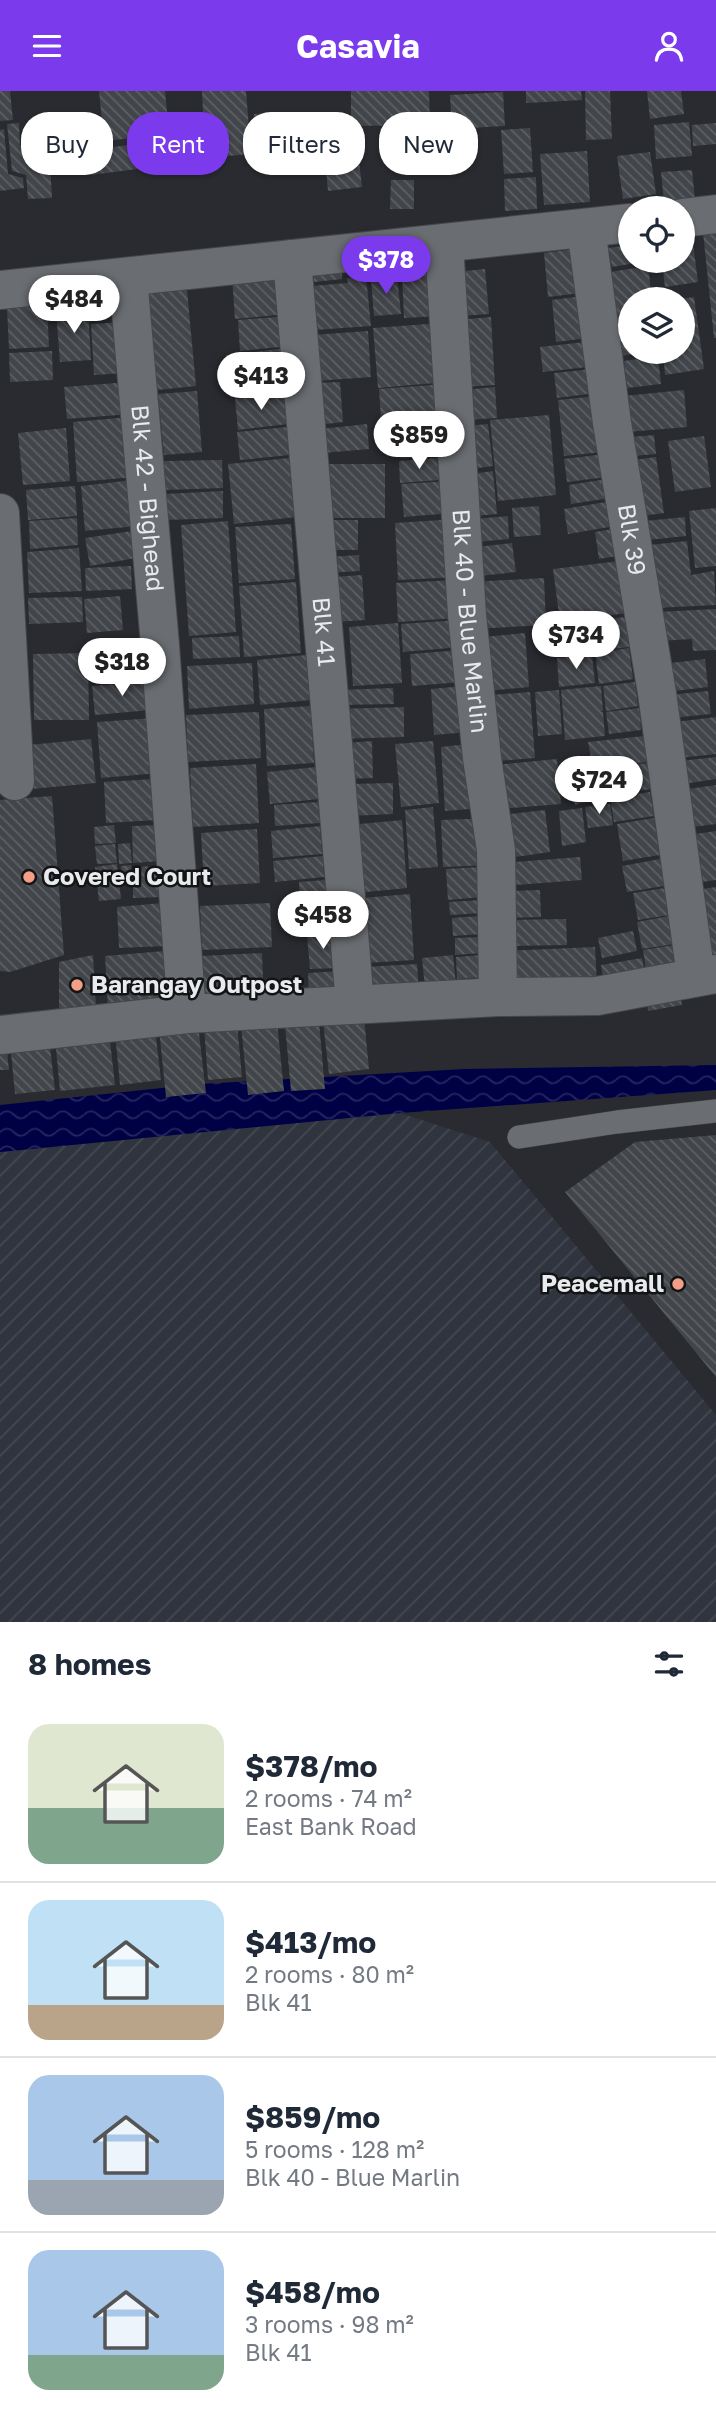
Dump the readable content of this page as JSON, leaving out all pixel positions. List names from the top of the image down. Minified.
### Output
{"streets":{"street":["Blk 42 - Bighead","Blk 39","Blk 40 - Blue Marlin","Blk 41"]},"places":["Covered Court","Barangay Outpost","Peacemall"],"page":{"header":"Casavia","chip":["Buy","Rent","Filters","New"],"price":["$378","$484","$413","$859","$734","$318","$724","$458"],"heading":"8 homes","list":[{"name":"$378/mo","note":"2 rooms · 74 m² · East Bank Road"},{"name":"$413/mo","note":"2 rooms · 80 m² · Blk 41"},{"name":"$859/mo","note":"5 rooms · 128 m² · Blk 40 - Blue Marlin"},{"name":"$458/mo","note":"3 rooms · 98 m² · Blk 41"}]}}
